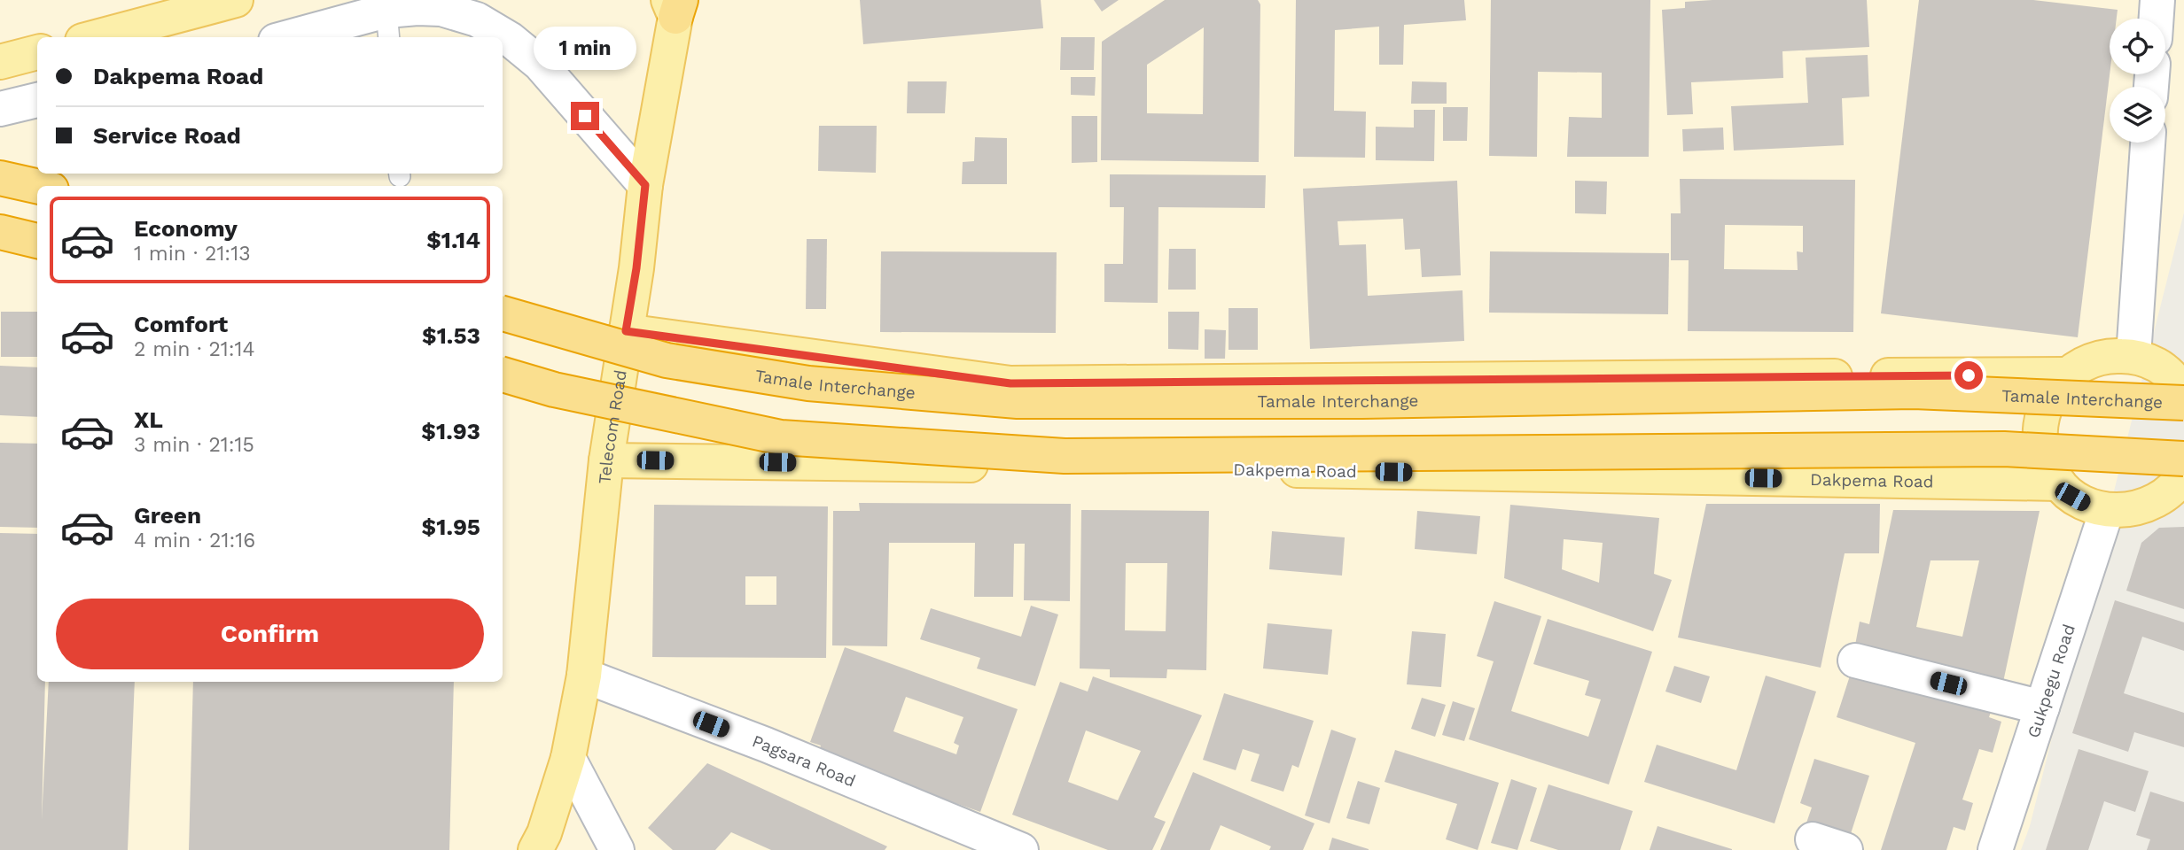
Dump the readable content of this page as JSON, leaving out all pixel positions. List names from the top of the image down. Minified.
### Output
{"streets":{"highway":["Tamale Interchange"],"main road":["Telecom Road","Dakpema Road"],"street":["Gukpegu Road","Pagsara Road"]},"crossings":[["Telecom Road","Dakpema Road"],["Telecom Road","Pagsara Road"]],"page":{"bubble":"1 min","banner":["Dakpema Road","Service Road"],"list":[{"name":"Economy","note":"1 min · 21:13","value":"$1.14"},{"name":"Comfort","note":"2 min · 21:14","value":"$1.53"},{"name":"XL","note":"3 min · 21:15","value":"$1.93"},{"name":"Green","note":"4 min · 21:16","value":"$1.95"}],"buttons":"Confirm"}}
